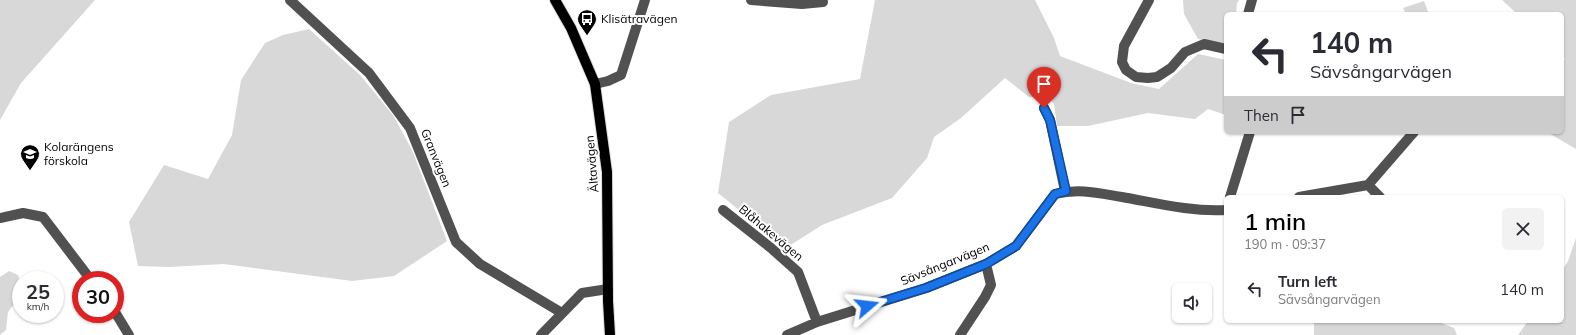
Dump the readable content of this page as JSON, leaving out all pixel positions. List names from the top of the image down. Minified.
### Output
{"streets":{"main road":["Ältavägen"],"street":["Granvägen","Blåhakevägen","Sävsångarvägen"]},"crossings":[["Blåhakevägen","Sävsångarvägen"]],"places":{"bus stop":["Klisätravägen"],"school or university":["Kolarängens förskola"]},"page":{"turn":["140 m","Sävsångarvägen"],"then":"Then","heading":["1 min","190 m · 09:37"],"list":[{"name":"Turn left","note":"Sävsångarvägen","value":"140 m"}],"speed":"25 km/h","limit":"30"}}
